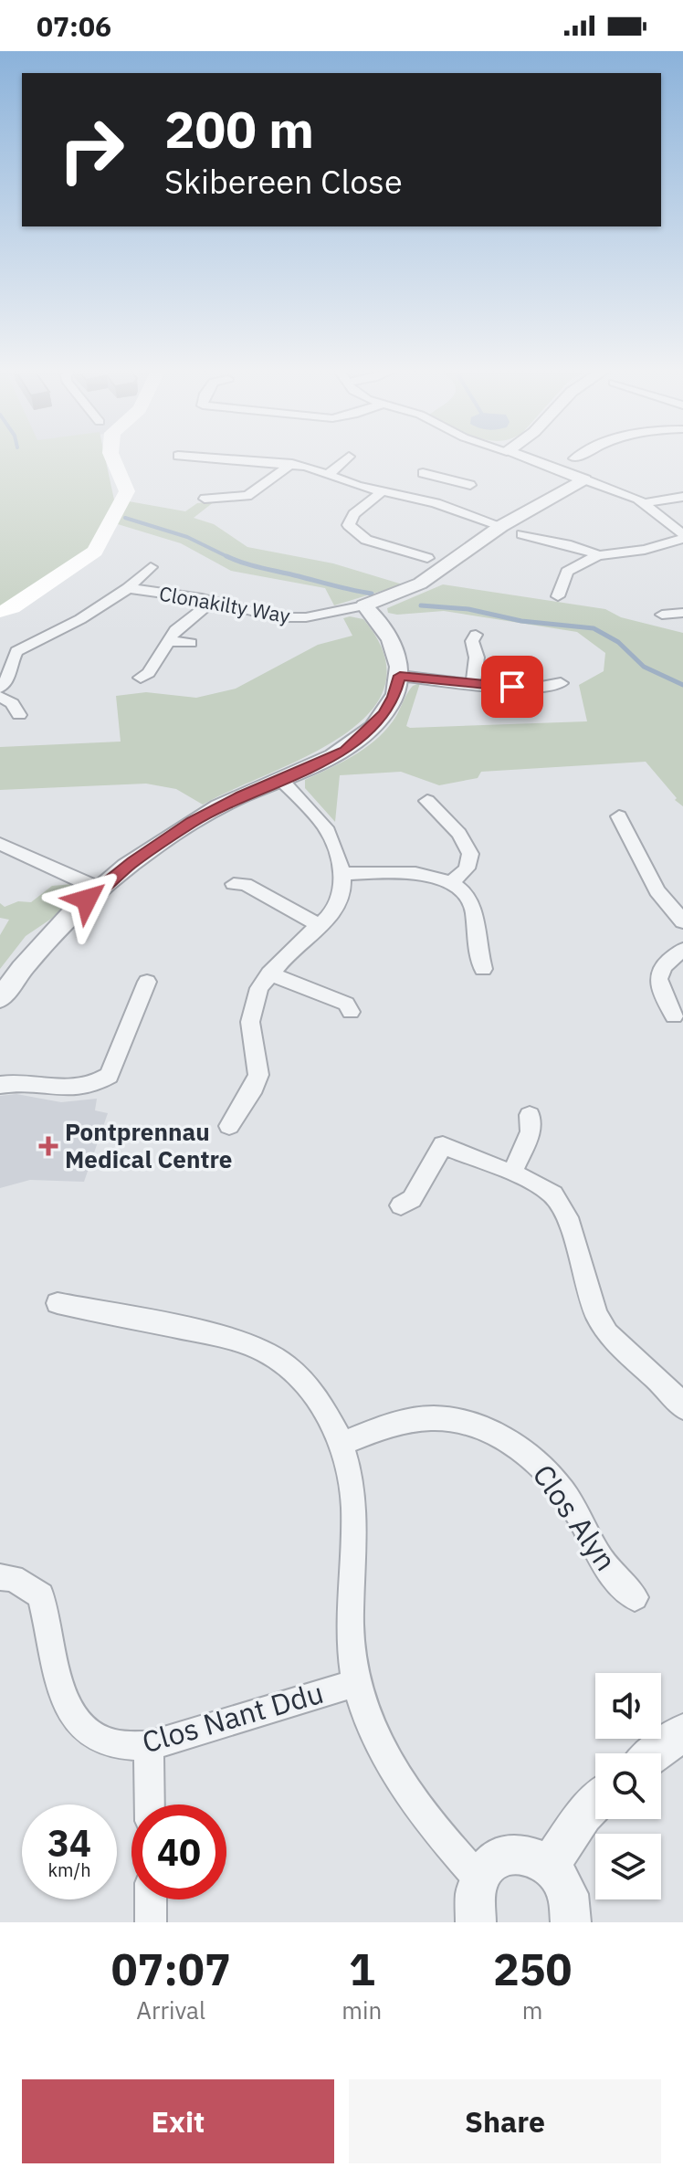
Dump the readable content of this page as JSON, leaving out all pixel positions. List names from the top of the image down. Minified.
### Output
{"streets":{"street":["Clonakilty Way","Clos Alyn","Clos Nant Ddu"]},"places":{"health":["Pontprennau Medical Centre"]},"page":{"status":"07:06","turn":["200 m","Skibereen Close"],"speed":"34 km/h","limit":"40","eta":["07:07","Arrival","1","min","250","m"],"buttons":["Exit","Share"]}}
